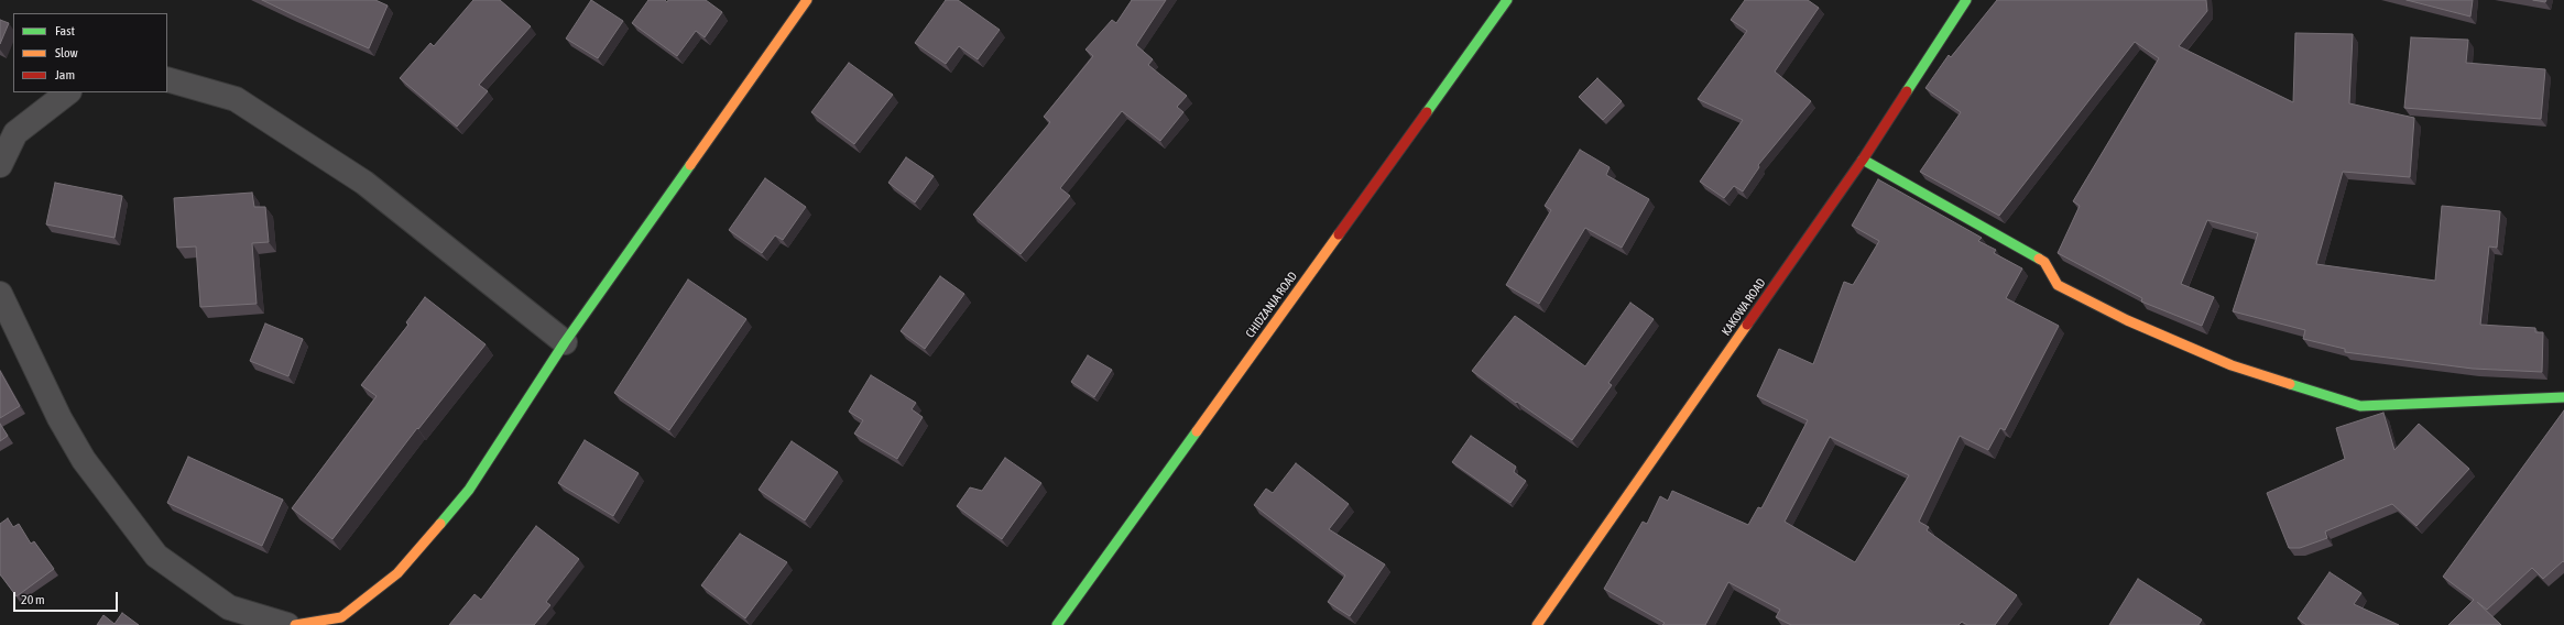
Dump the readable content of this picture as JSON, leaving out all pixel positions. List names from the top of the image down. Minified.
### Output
{"streets":{"street":["CHIDZANJA ROAD","KAKOWA ROAD"]},"legend":["Fast","Slow","Jam"],"scale_bar":"20 m"}
